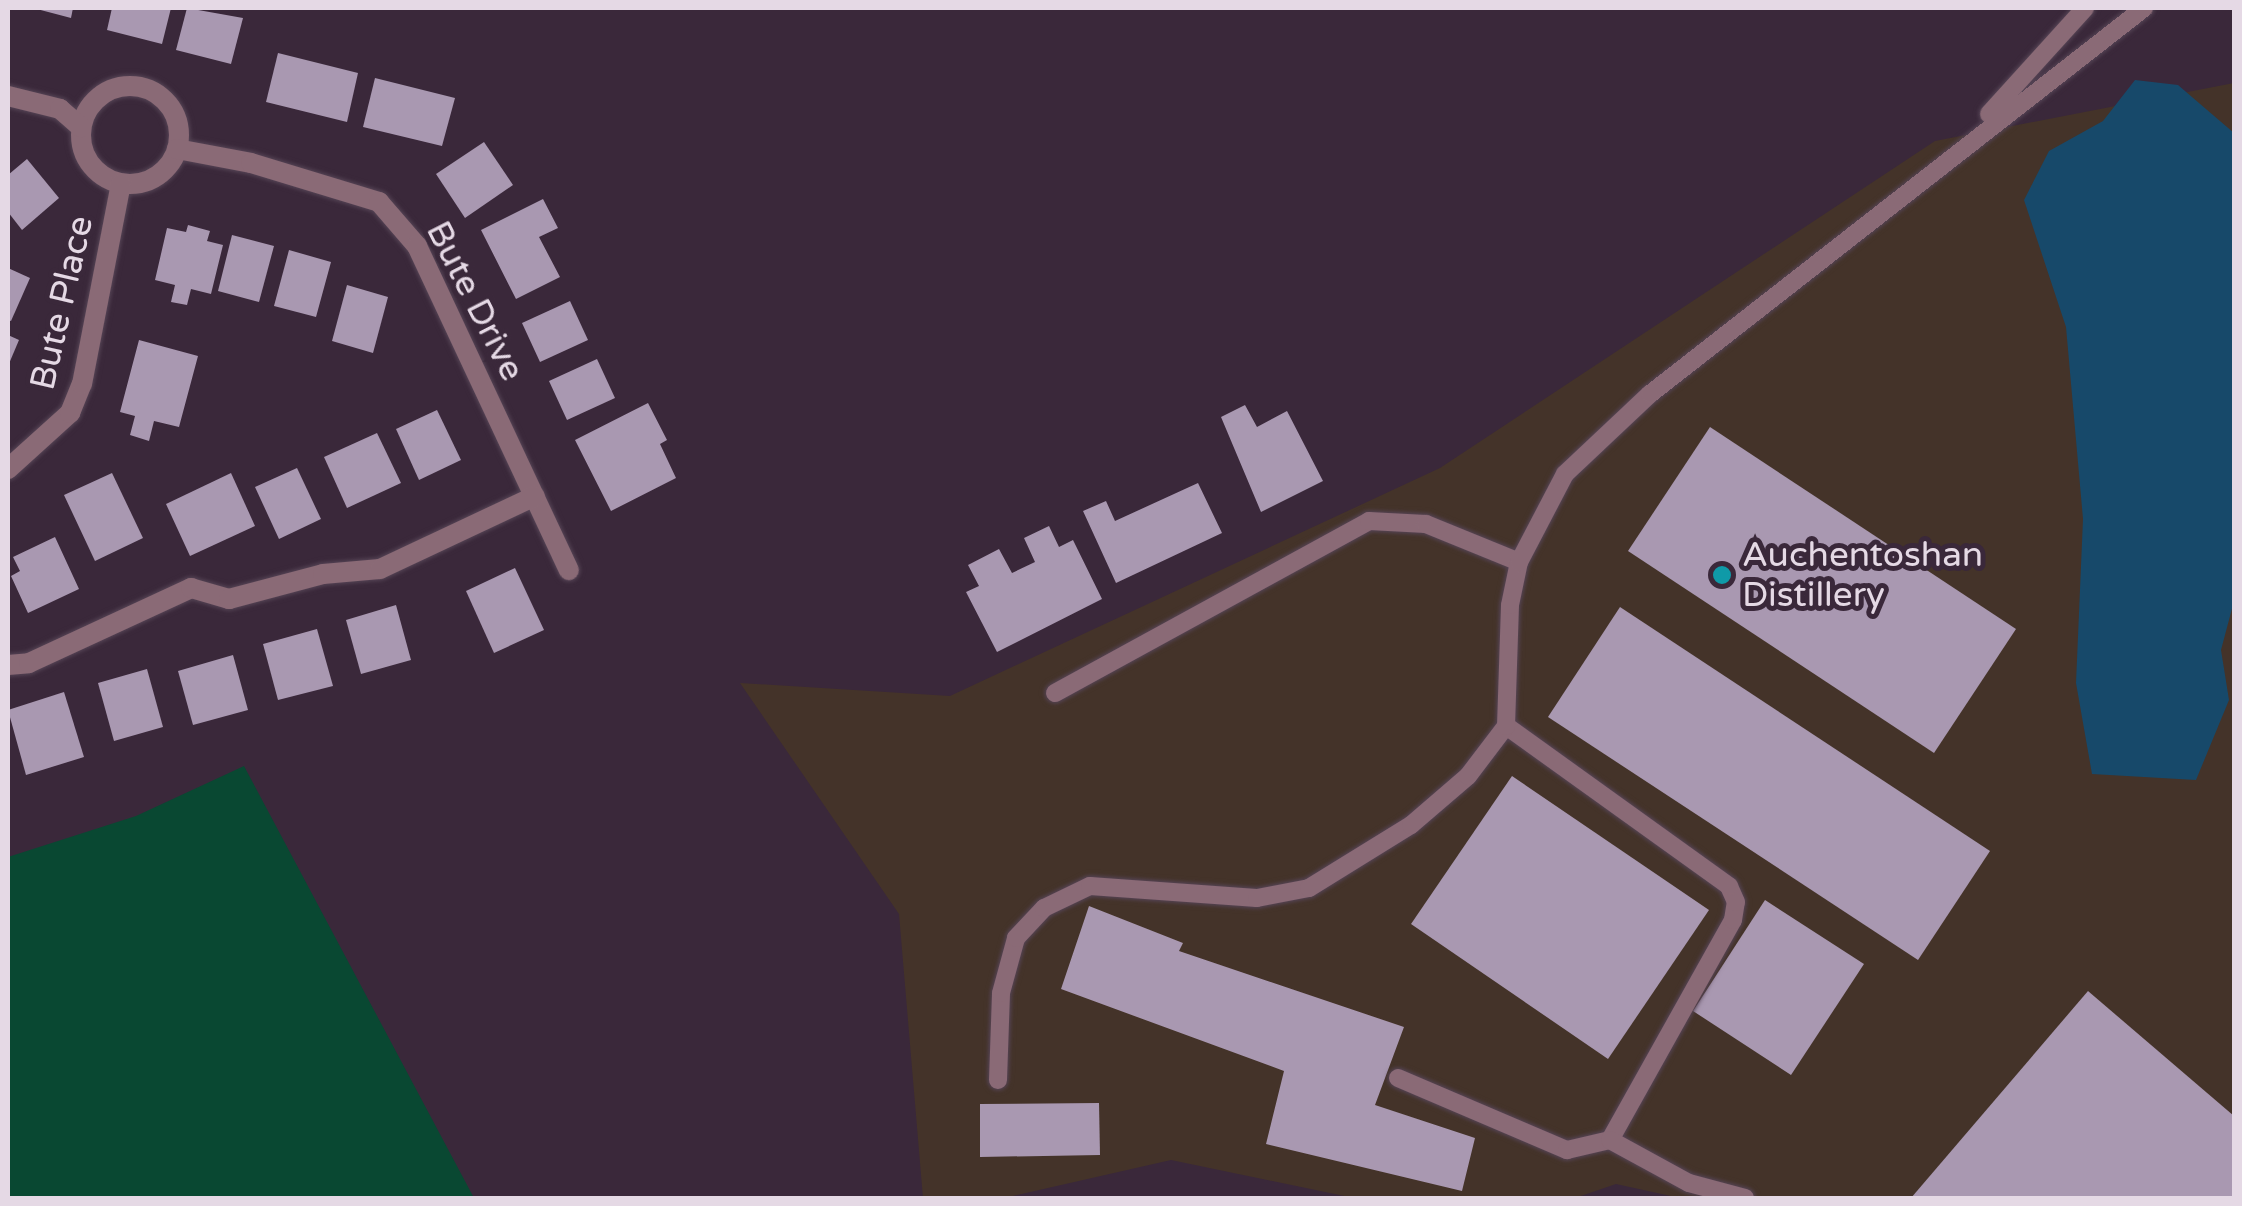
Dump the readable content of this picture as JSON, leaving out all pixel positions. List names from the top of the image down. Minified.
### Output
{"streets":{"street":["Bute Drive","Bute Place"]},"crossings":[["Bute Drive","Bute Place"]],"places":["Auchentoshan Distillery"]}
